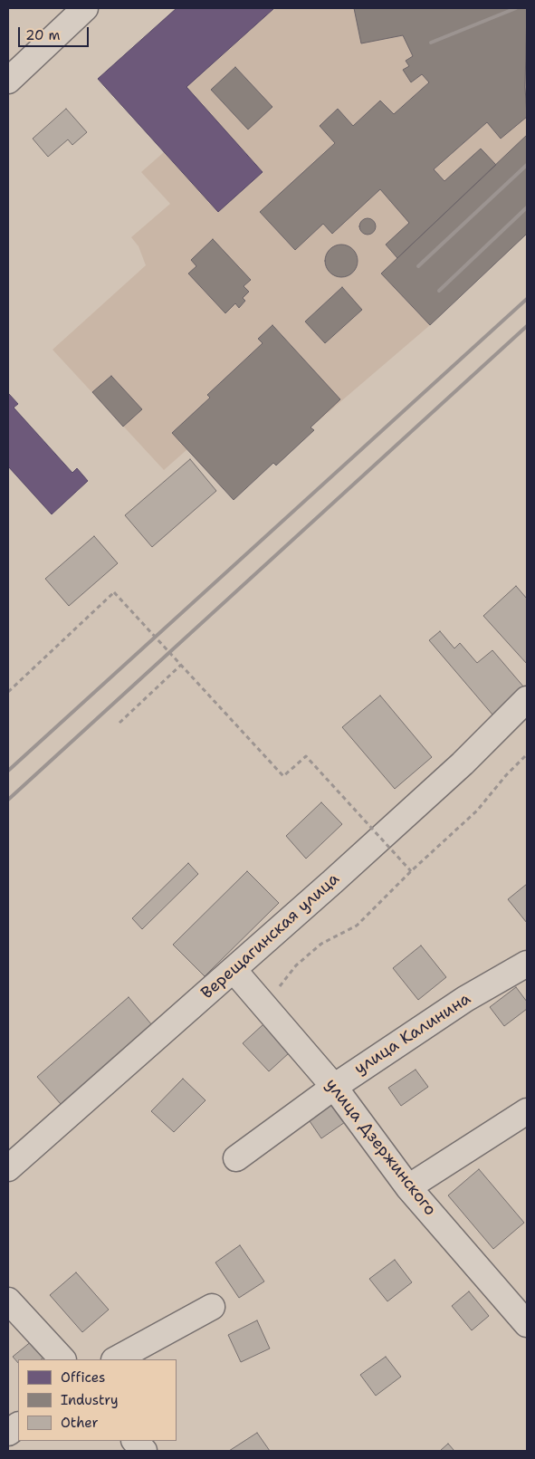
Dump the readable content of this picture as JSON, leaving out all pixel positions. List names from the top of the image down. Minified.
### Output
{"streets":{"street":["Верещагинская улица","улица Калинина","улица Дзержинского"]},"crossings":[["Верещагинская улица","улица Дзержинского"],["улица Калинина","улица Дзержинского"]],"legend":["Offices","Industry","Other"],"scale_bar":"20 m"}
